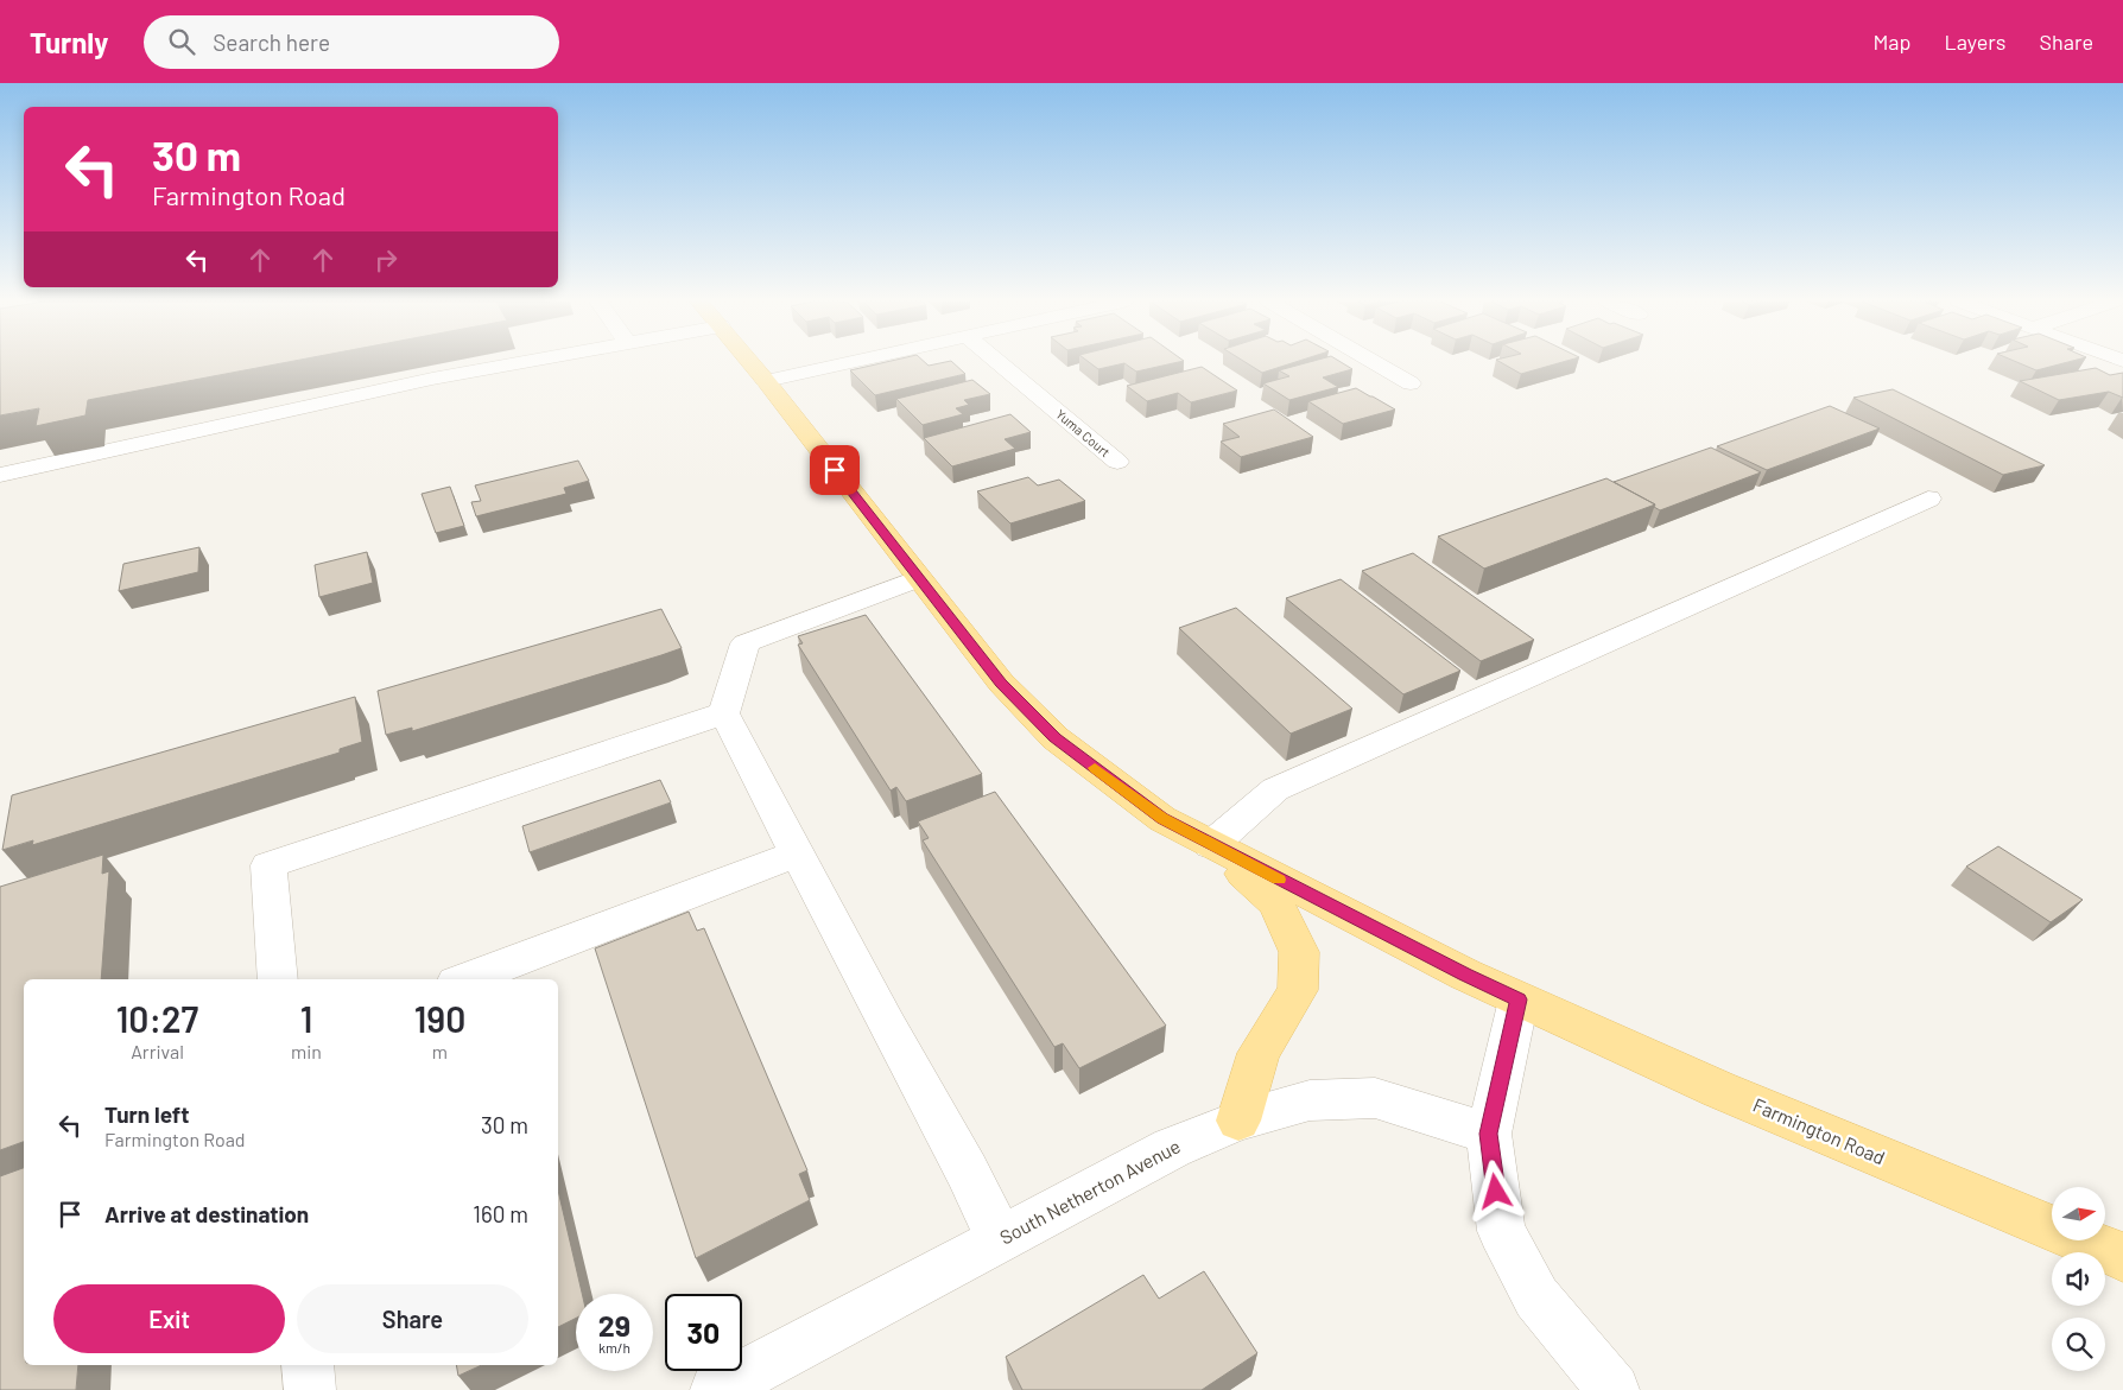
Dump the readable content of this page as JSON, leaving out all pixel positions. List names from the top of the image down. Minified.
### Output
{"streets":{"main road":["Farmington Road"],"street":["Yuma Court","South Netherton Avenue"]},"north":"right","page":{"header":"Turnly","search":"Search here","nav":["Map","Layers","Share"],"turn":["30 m","Farmington Road"],"eta":["10:27","Arrival","1","min","190","m"],"list":[{"name":"Turn left","note":"Farmington Road","value":"30 m"},{"name":"Arrive at destination","value":"160 m"}],"buttons":["Exit","Share"],"speed":"29 km/h","limit":"30"}}
